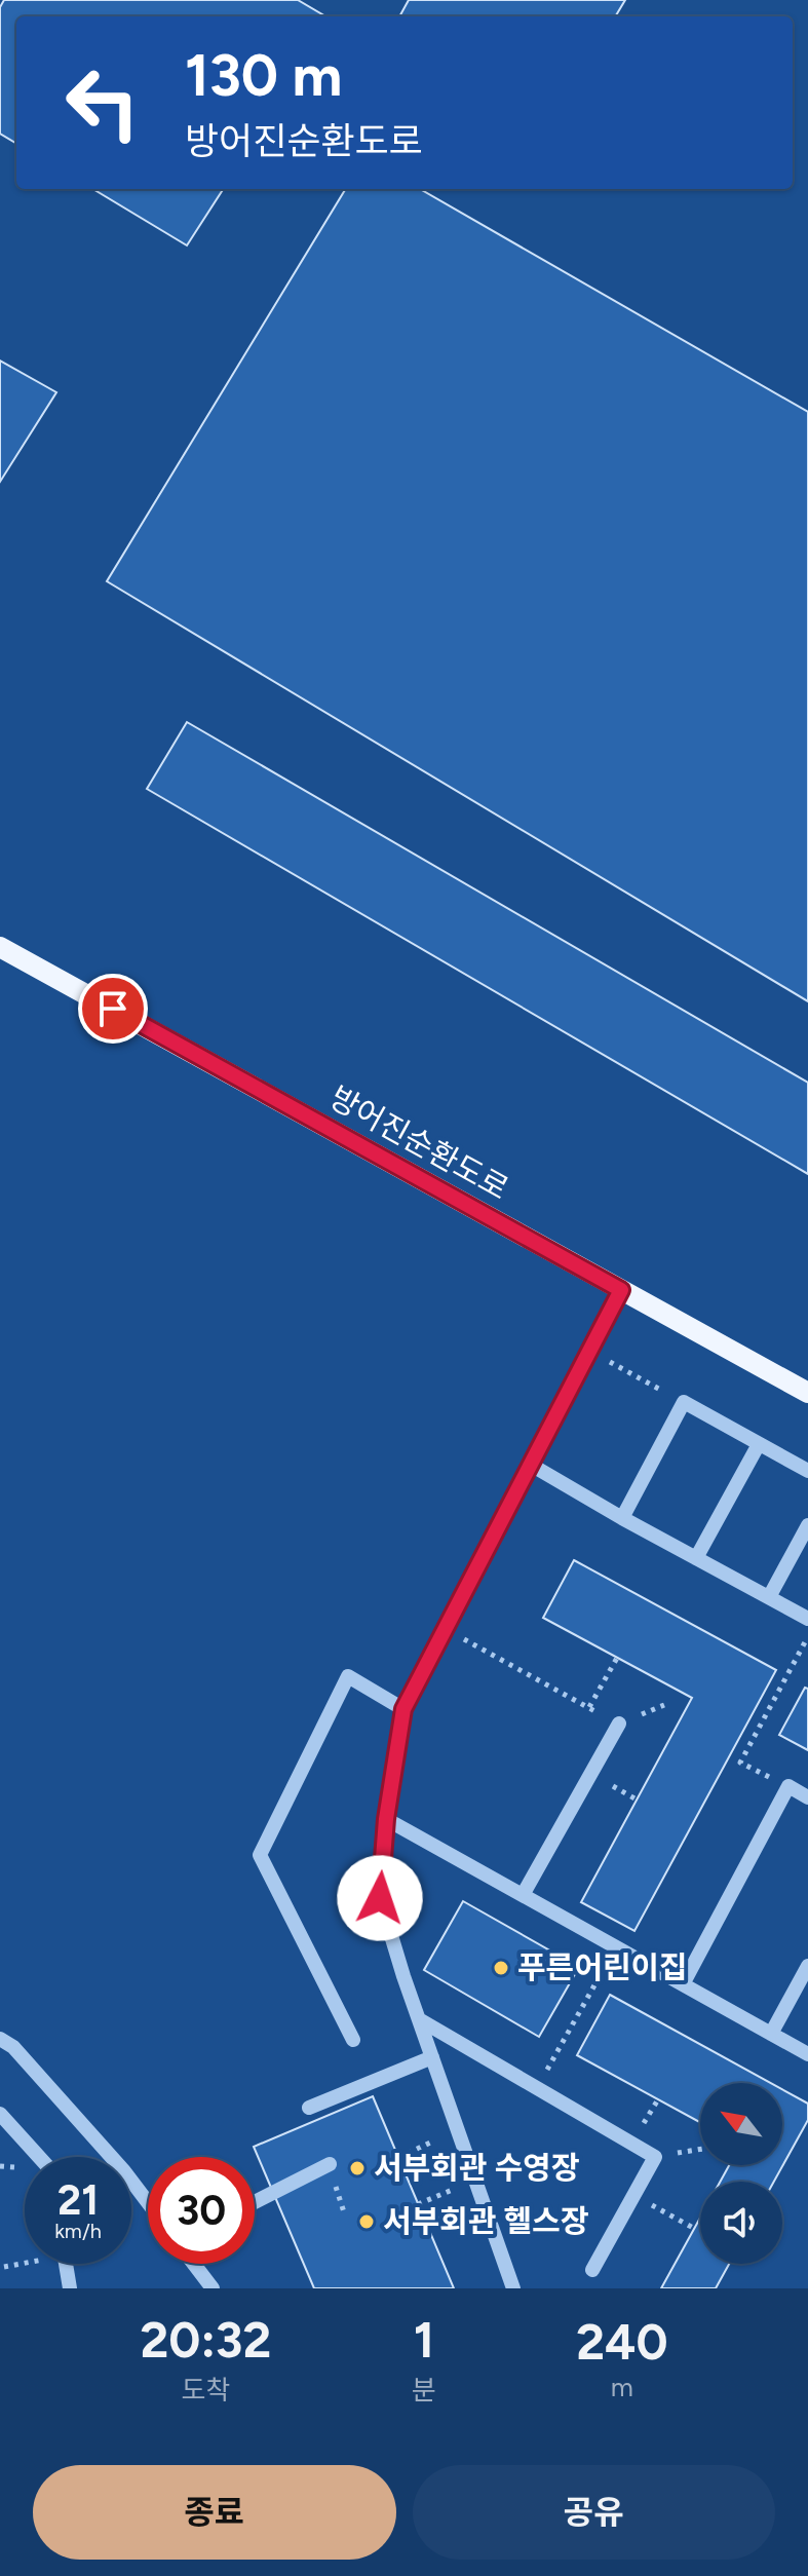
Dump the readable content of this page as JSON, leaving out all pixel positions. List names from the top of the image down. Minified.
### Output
{"streets":{"main road":["방어진순환도로"]},"places":["푸른어린이집","서부회관 수영장","서부회관 헬스장"],"north":"top left","page":{"turn":["130 m","방어진순환도로"],"speed":"21 km/h","limit":"30","eta":["20:32","도착","1","분","240","m"],"buttons":["종료","공유"]}}
